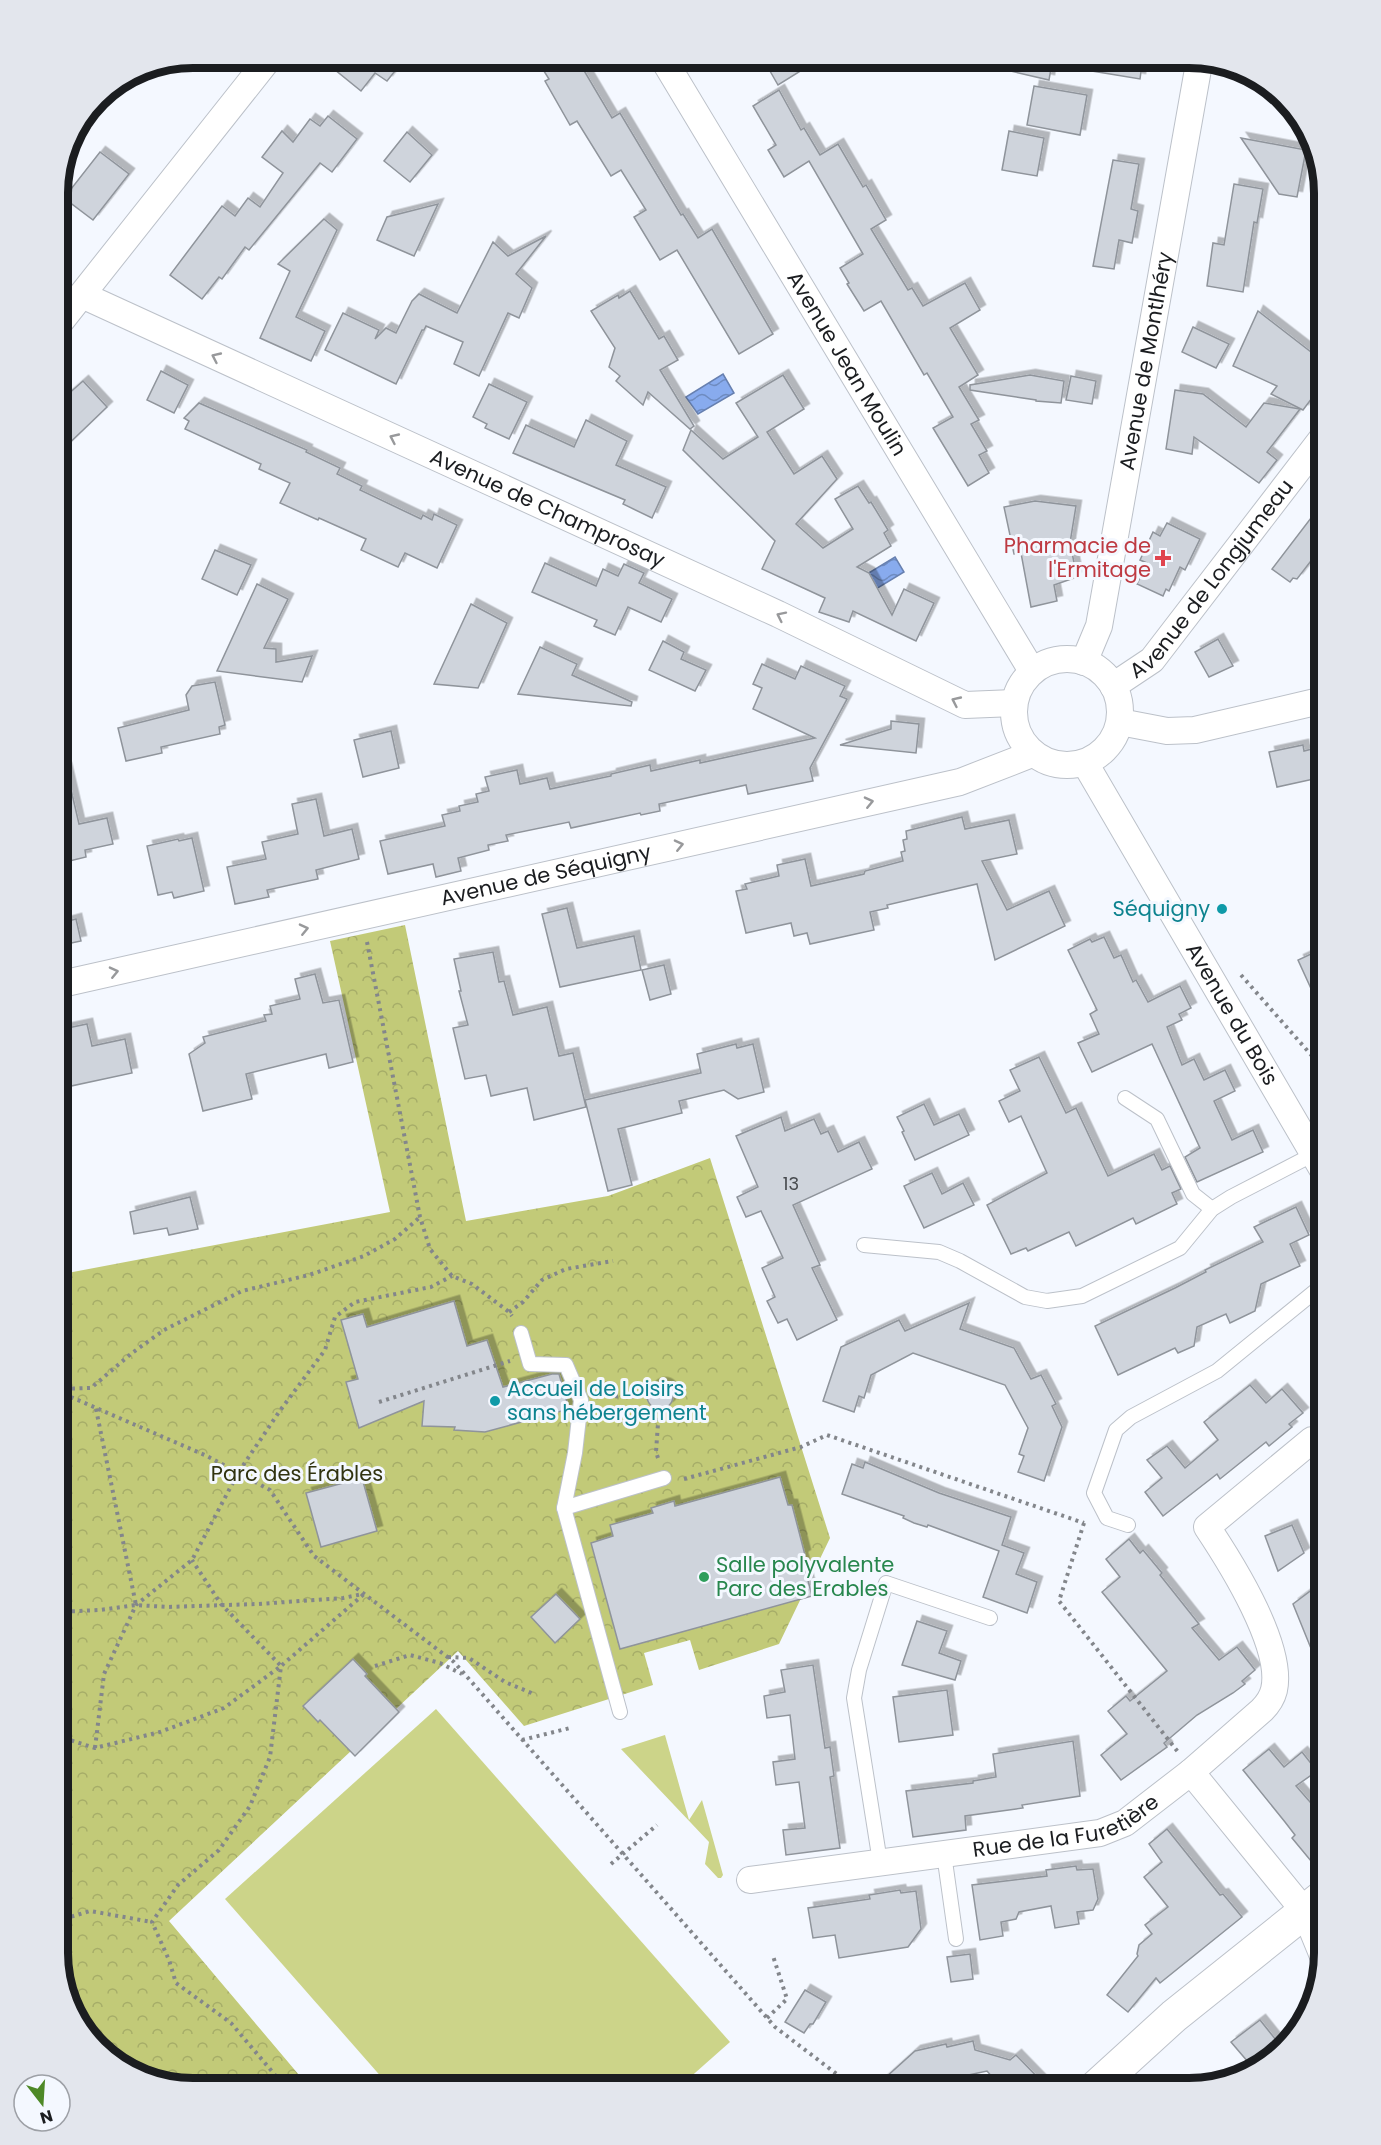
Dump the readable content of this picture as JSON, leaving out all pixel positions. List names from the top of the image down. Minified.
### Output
{"streets":{"street":["Avenue de Montlhéry","Avenue Jean Moulin","Avenue de Champrosay","Avenue de Longjumeau","Avenue de Séquigny","Avenue du Bois","Rue de la Furetière"]},"crossings":[["Avenue de Montlhéry","Avenue Jean Moulin"],["Avenue de Montlhéry","Avenue de Champrosay"],["Avenue de Montlhéry","Avenue de Longjumeau"],["Avenue de Montlhéry","Avenue de Séquigny"],["Avenue de Montlhéry","Avenue du Bois"],["Avenue Jean Moulin","Avenue de Champrosay"],["Avenue Jean Moulin","Avenue de Longjumeau"],["Avenue Jean Moulin","Avenue de Séquigny"],["Avenue Jean Moulin","Avenue du Bois"],["Avenue de Champrosay","Avenue de Longjumeau"],["Avenue de Champrosay","Avenue de Séquigny"],["Avenue de Champrosay","Avenue du Bois"],["Avenue de Longjumeau","Avenue de Séquigny"],["Avenue de Longjumeau","Avenue du Bois"],["Avenue de Séquigny","Avenue du Bois"]],"one_way":["Avenue de Champrosay","Avenue de Séquigny"],"parks":["Parc des Érables"],"places":{"health":["Pharmacie de l'Ermitage"],"other":["Séquigny","Accueil de Loisirs sans hébergement","Salle polyvalente Parc des Erables"]},"house_numbers":["13"],"north":"bottom"}
